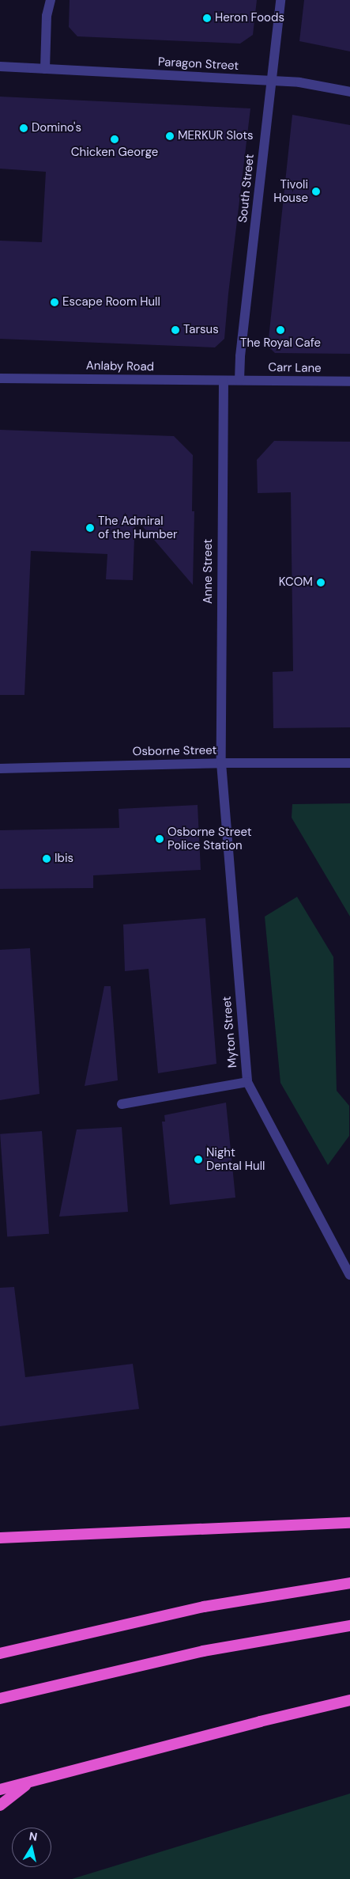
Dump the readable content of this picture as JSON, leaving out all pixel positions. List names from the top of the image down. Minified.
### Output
{"streets":{"street":["Paragon Street","South Street","Anlaby Road","Carr Lane","Anne Street","Osborne Street","Myton Street"]},"crossings":[["Paragon Street","South Street"],["South Street","Anlaby Road"],["South Street","Carr Lane"],["Anlaby Road","Carr Lane"],["Anlaby Road","Anne Street"],["Anne Street","Osborne Street"],["Anne Street","Myton Street"],["Osborne Street","Myton Street"]],"places":["Heron Foods","Domino's","MERKUR Slots","Chicken George","Tivoli House","Escape Room Hull","Tarsus","The Royal Cafe","The Admiral of the Humber","KCOM","Osborne Street Police Station","Ibis","Night Dental Hull"],"north":"top"}
